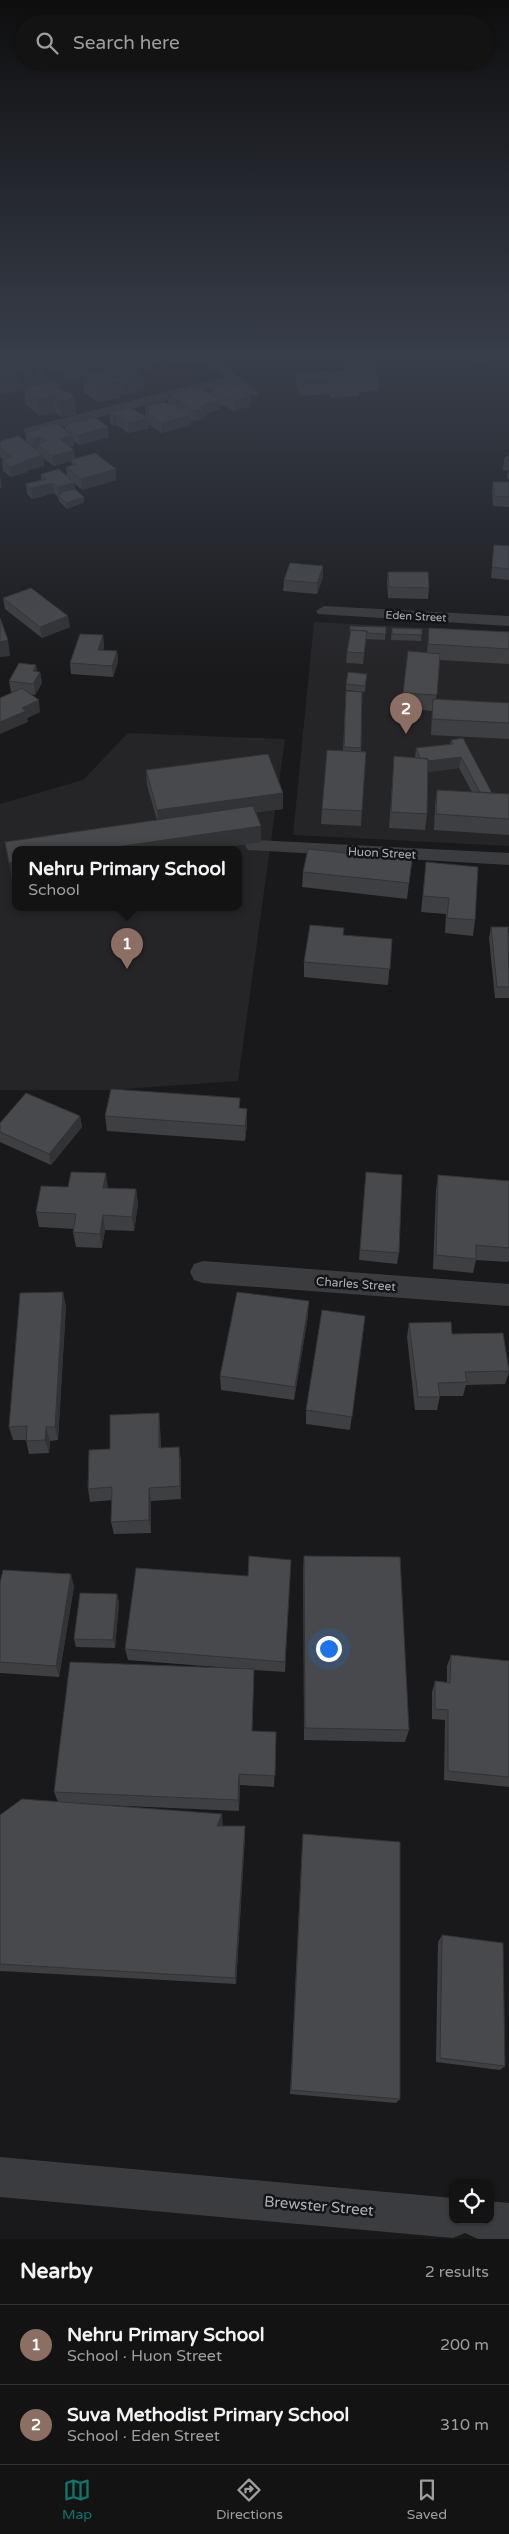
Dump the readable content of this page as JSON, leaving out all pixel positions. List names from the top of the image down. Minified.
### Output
{"streets":{"street":["Eden Street","Huon Street","Charles Street","Brewster Street"]},"page":{"search":"Search here","pins":["2","1"],"popup":["Nehru Primary School","School"],"heading":["Nearby","2 results"],"list":[{"mark":"1","name":"Nehru Primary School","note":"School · Huon Street","value":"200 m"},{"mark":"2","name":"Suva Methodist Primary School","note":"School · Eden Street","value":"310 m"}],"nav":["Map","Directions","Saved"]}}
